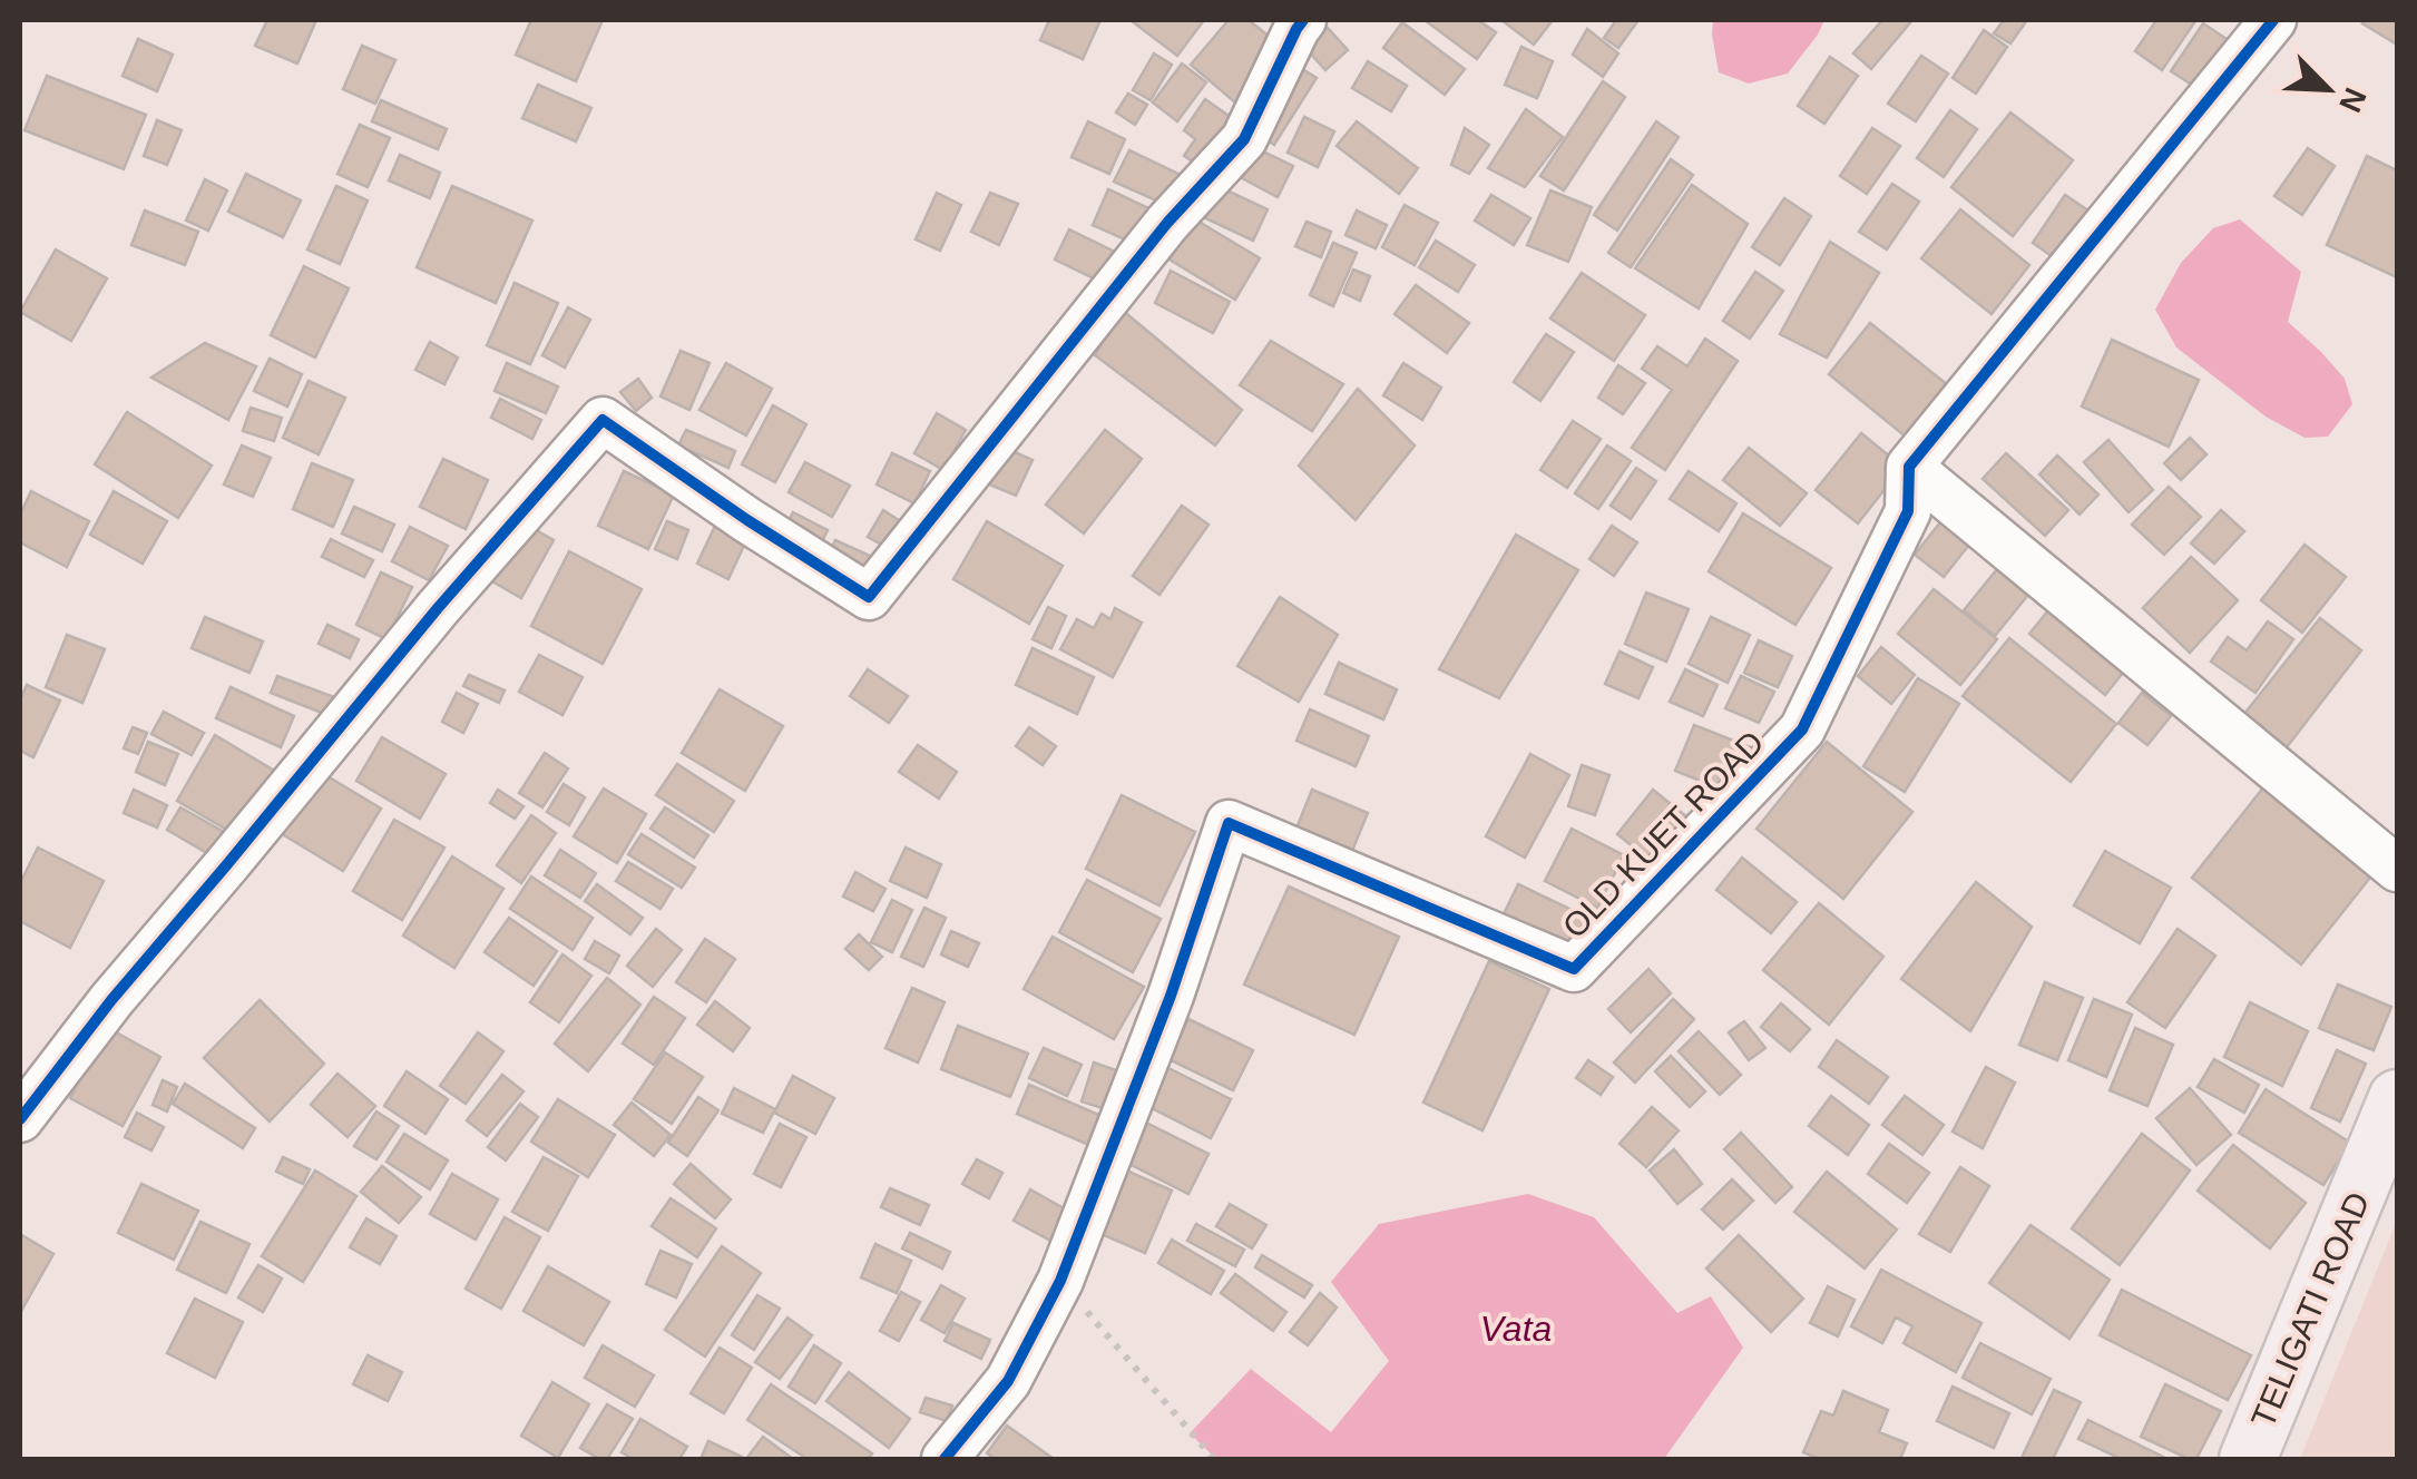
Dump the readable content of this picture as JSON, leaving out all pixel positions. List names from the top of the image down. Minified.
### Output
{"streets":{"main road":["TELIGATI ROAD"],"street":["OLD KUET ROAD"]},"water":["Vata"],"north":"bottom right"}
